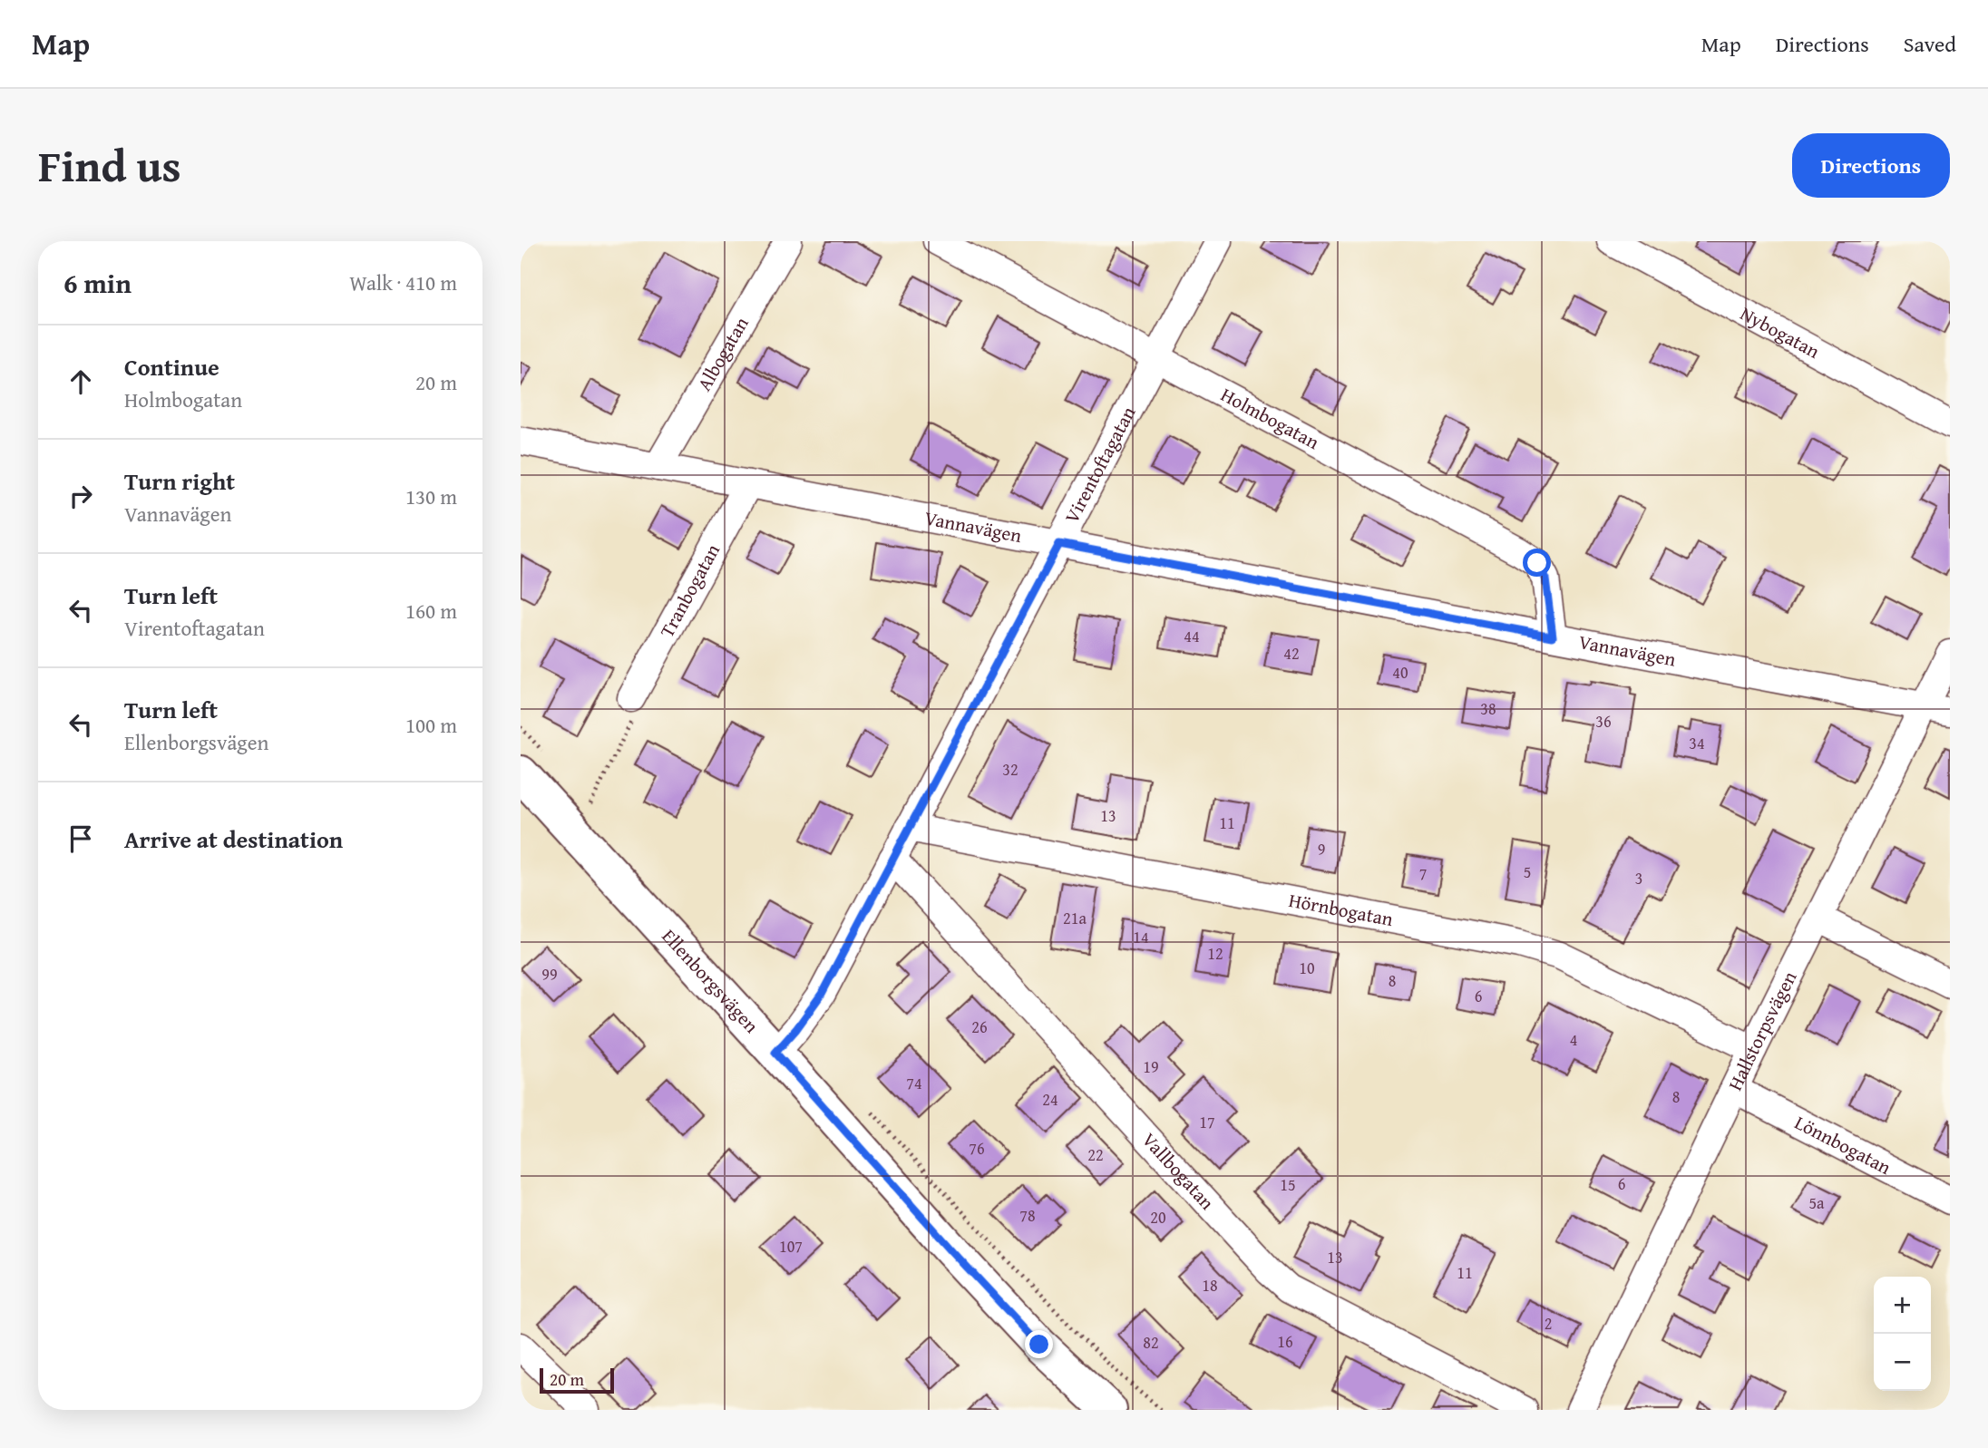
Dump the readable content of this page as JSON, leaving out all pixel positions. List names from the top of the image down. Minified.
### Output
{"streets":{"street":["Nybogatan","Albogatan","Holmbogatan","Virentoftagatan","Vannavägen","Tranbogatan","Hörnbogatan","Ellenborgsvägen","Hallstorpsvägen","Lönnbogatan","Vallbogatan"]},"crossings":[["Albogatan","Vannavägen"],["Holmbogatan","Virentoftagatan"],["Holmbogatan","Vannavägen"],["Virentoftagatan","Vannavägen"],["Virentoftagatan","Hörnbogatan"],["Virentoftagatan","Ellenborgsvägen"],["Virentoftagatan","Vallbogatan"],["Vannavägen","Tranbogatan"],["Vannavägen","Hallstorpsvägen"],["Hörnbogatan","Hallstorpsvägen"],["Hallstorpsvägen","Lönnbogatan"]],"house_numbers":["44","42","40","38","36","34","32","13","11","9","5","7","3","21a","14","12","10","99","8","6","26","4","19","74","8","24","17","76","22","6","15","5a","78","20","107","13","11","18","2","16","82"],"scale_bar":"20 m","page":{"header":"Map","nav":["Map","Directions","Saved"],"title":"Find us","buttons":"Directions","heading":["6 min","Walk · 410 m"],"list":[["Continue","Holmbogatan","20 m"],["Turn right","Vannavägen","130 m"],["Turn left","Virentoftagatan","160 m"],["Turn left","Ellenborgsvägen","100 m"],"Arrive at destination"],"map_buttons":["+","−"],"scale":"20 m"}}
